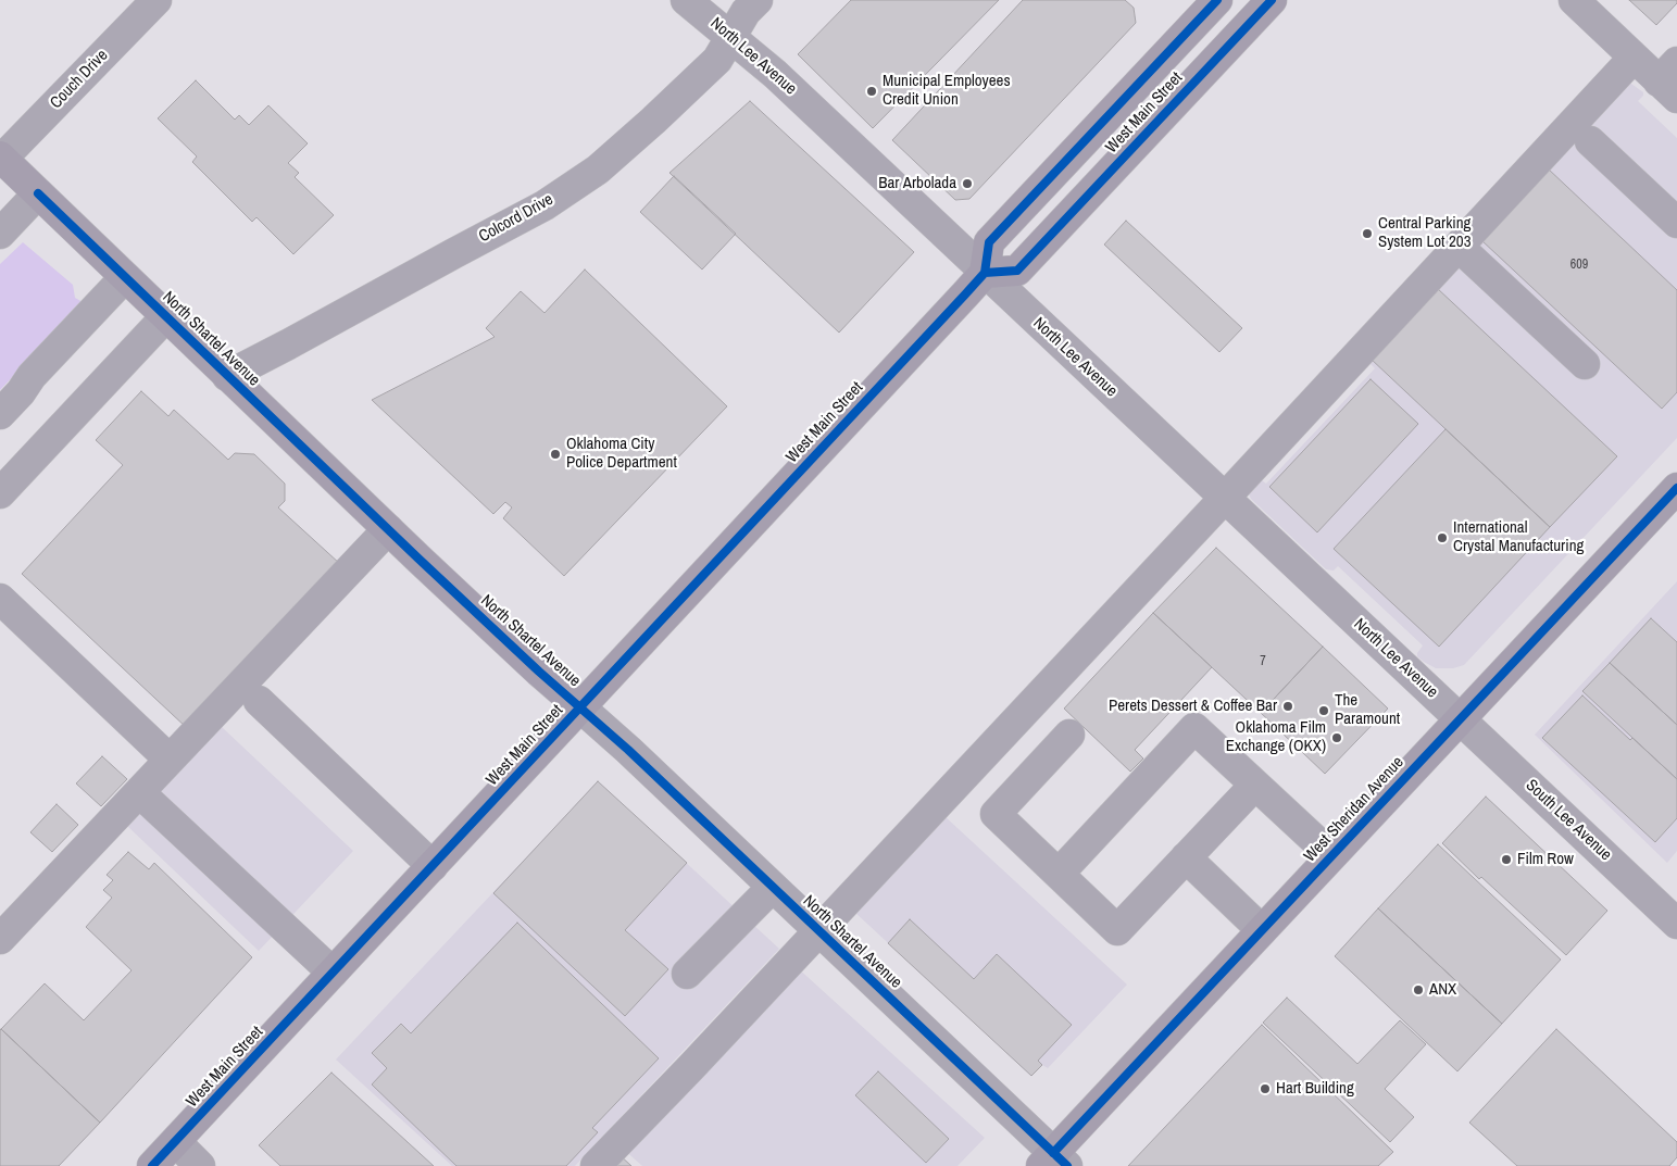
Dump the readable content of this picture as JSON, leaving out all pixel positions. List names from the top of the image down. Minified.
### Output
{"streets":{"main road":["West Main Street","North Shartel Avenue","West Sheridan Avenue"],"street":["North Lee Avenue","Couch Drive","Colcord Drive","South Lee Avenue"]},"crossings":[["North Lee Avenue","West Main Street"],["North Lee Avenue","Colcord Drive"],["North Lee Avenue","West Sheridan Avenue"],["North Lee Avenue","South Lee Avenue"],["Couch Drive","North Shartel Avenue"],["West Main Street","North Shartel Avenue"],["Colcord Drive","North Shartel Avenue"],["North Shartel Avenue","West Sheridan Avenue"],["West Sheridan Avenue","South Lee Avenue"]],"places":["Municipal Employees Credit Union","Bar Arbolada","Central Parking System Lot 203","Oklahoma City Police Department","International Crystal Manufacturing","Perets Dessert & Coffee Bar","The Paramount","Oklahoma Film Exchange (OKX)","Film Row","ANX","Hart Building"],"house_numbers":["609","7"]}
